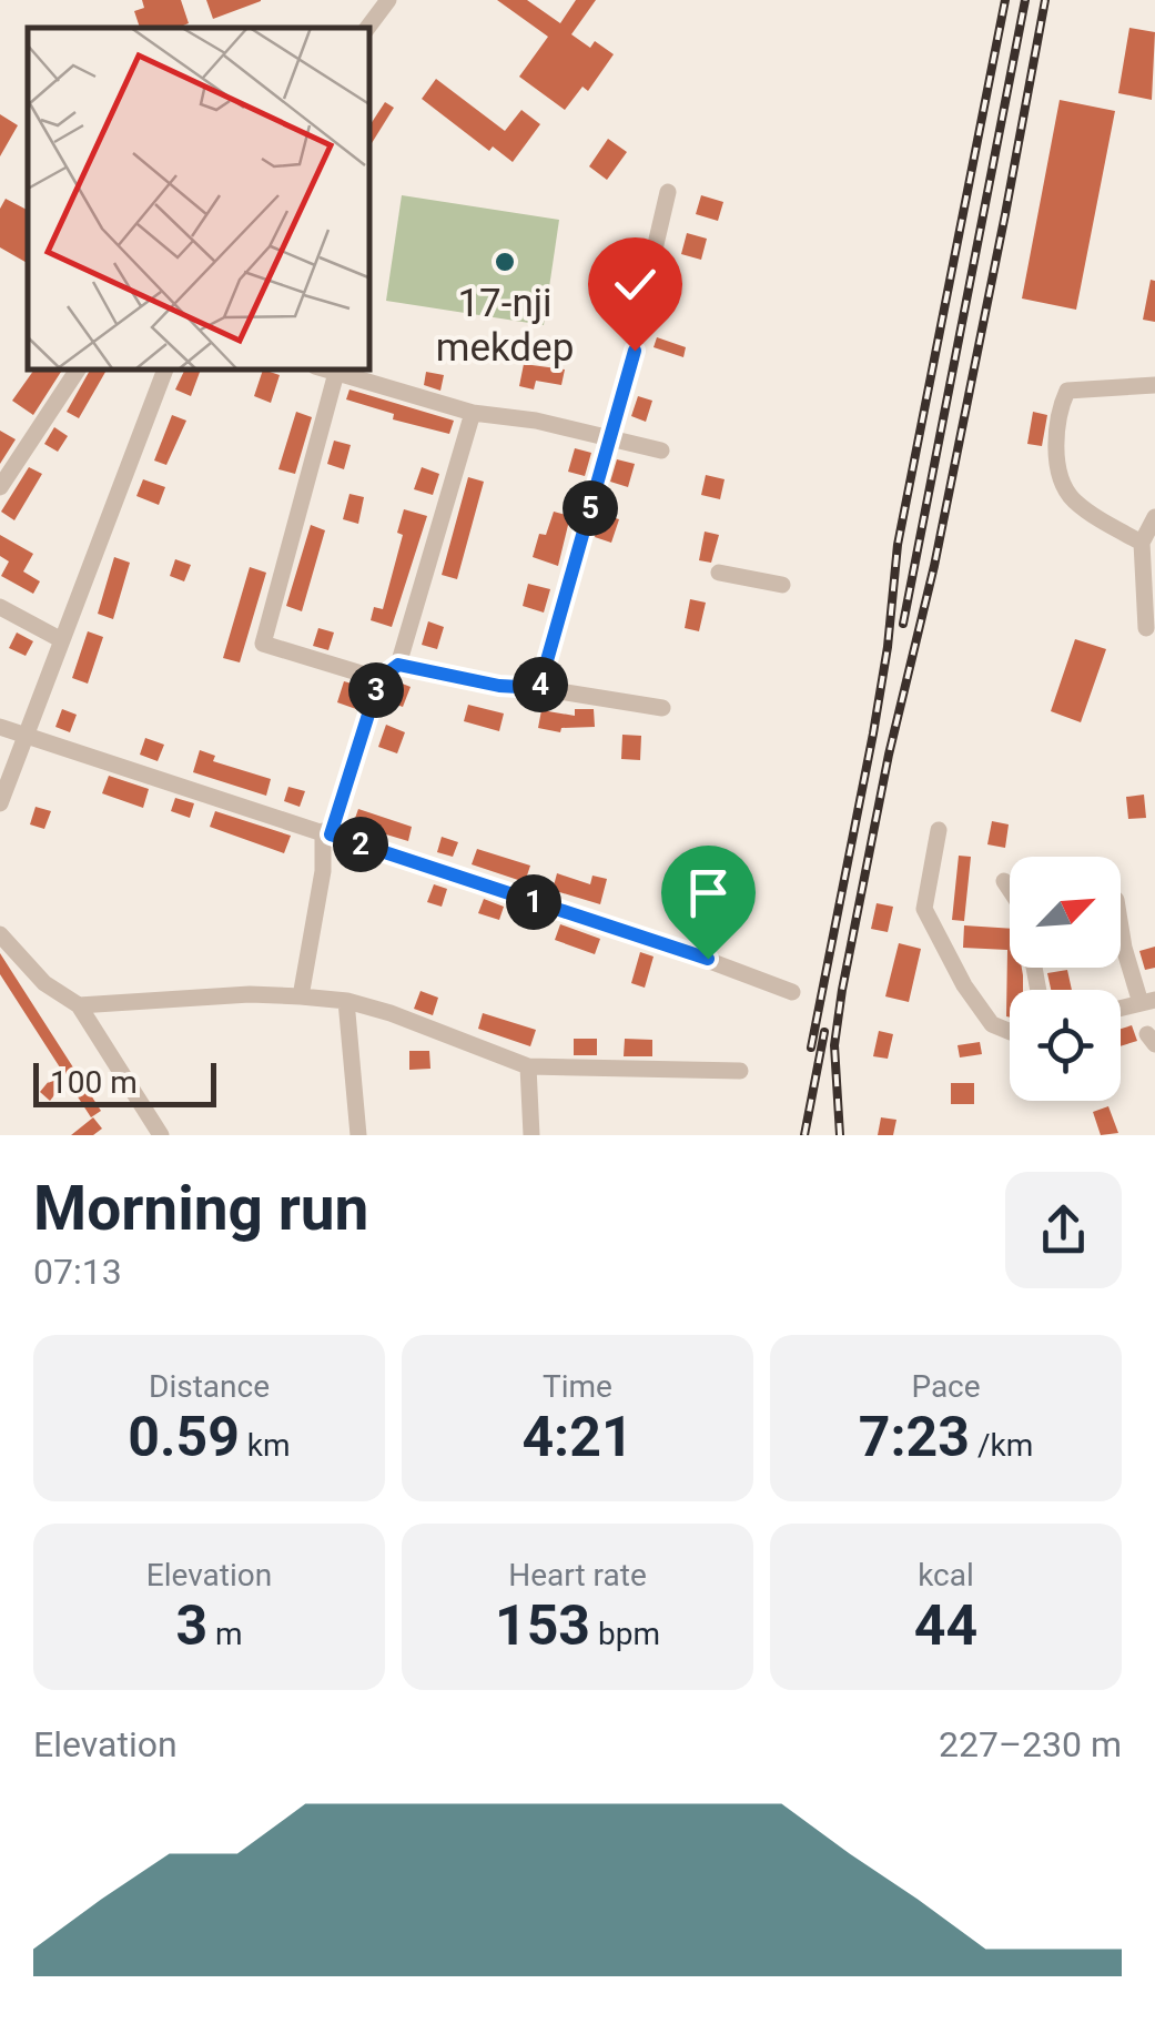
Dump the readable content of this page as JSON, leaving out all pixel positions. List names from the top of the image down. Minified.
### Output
{"places":["17-nji mekdep"],"scale_bar":"100 m","north":"top right","page":{"pins":["5","4","3","2","1"],"scale":"100 m","heading":["Morning run","07:13"],"stats":[["Distance","0.59 km"],["Time","4:21"],["Pace","7:23 /km"],["Elevation","3 m"],["Heart rate","153 bpm"],["kcal","44"]],"chart":["Elevation","227–230 m"]}}
